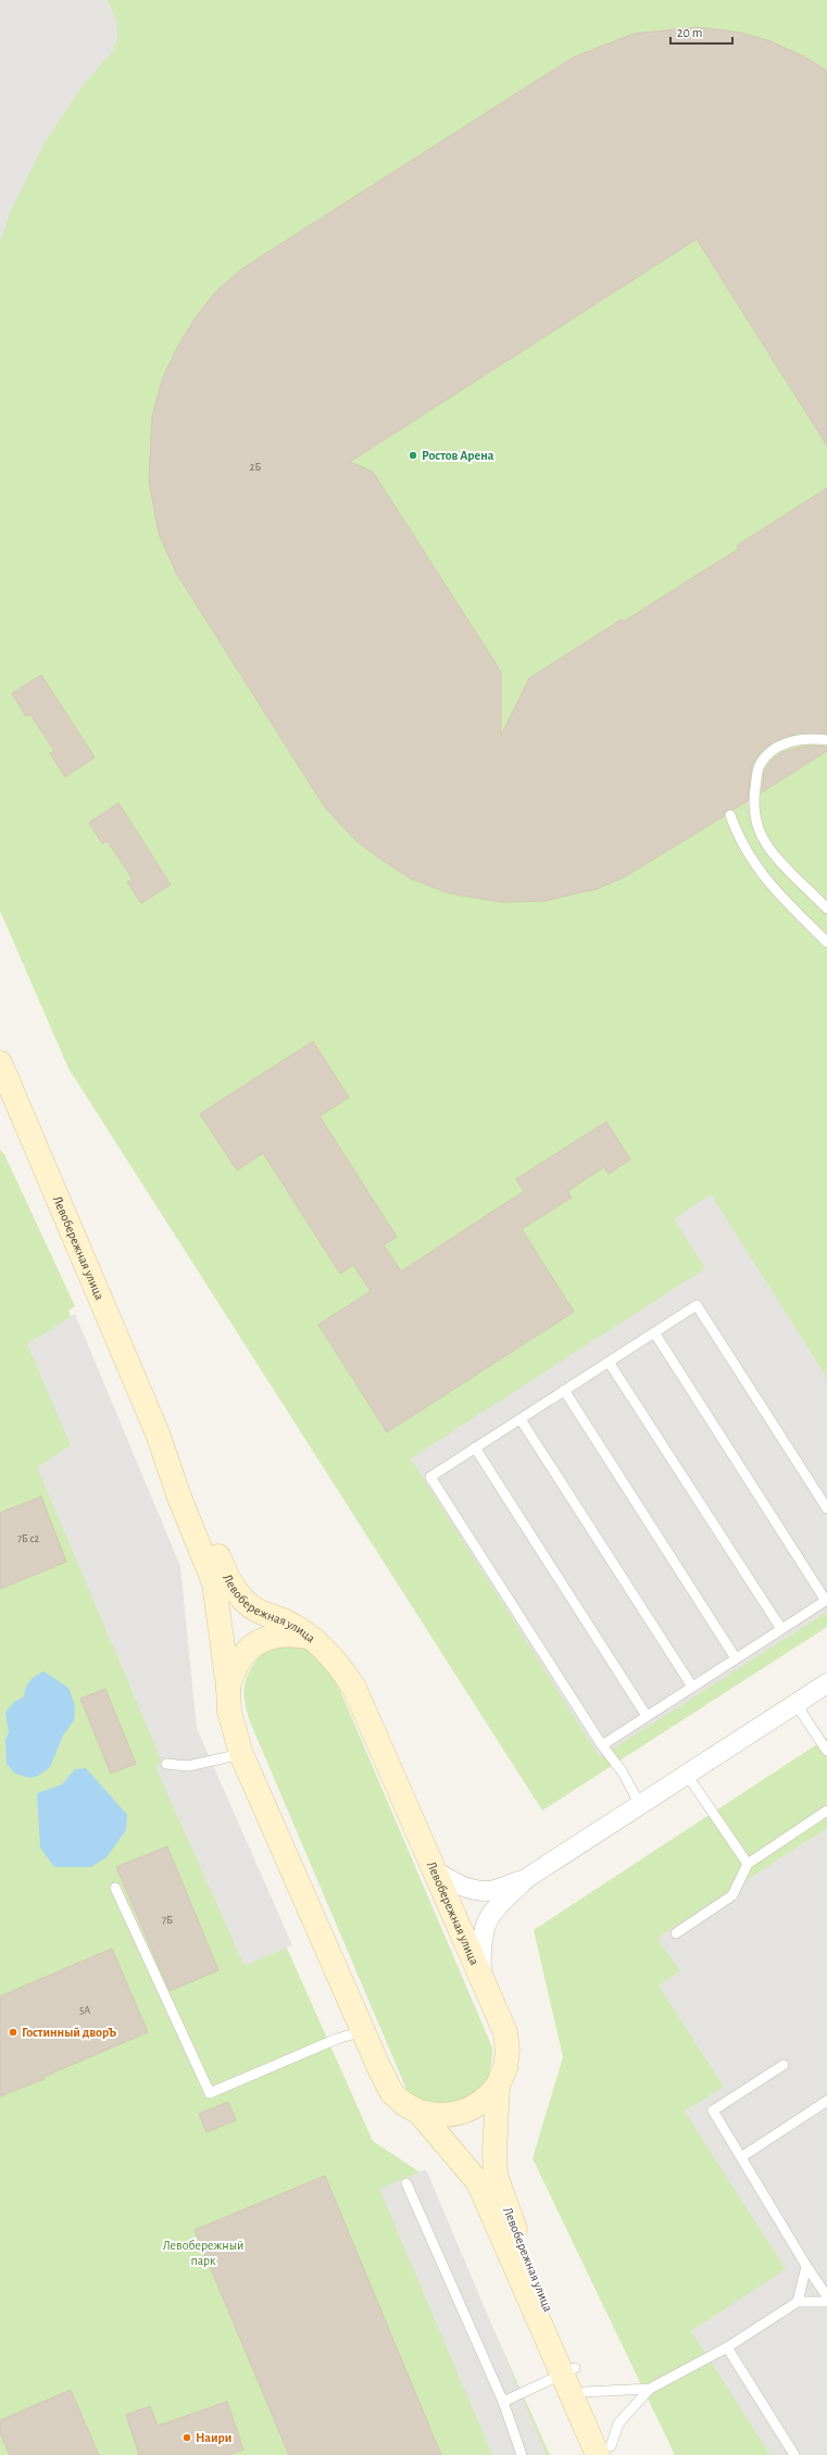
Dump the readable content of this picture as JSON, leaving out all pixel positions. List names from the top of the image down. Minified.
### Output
{"streets":{"main road":["Левобережная улица"]},"parks":["Левобережный парк"],"places":["Ростов Арена","Гостинный дворЪ","Наири"],"house_numbers":["2Б","7Б с2","7Б","5А"],"scale_bar":"20 m"}
